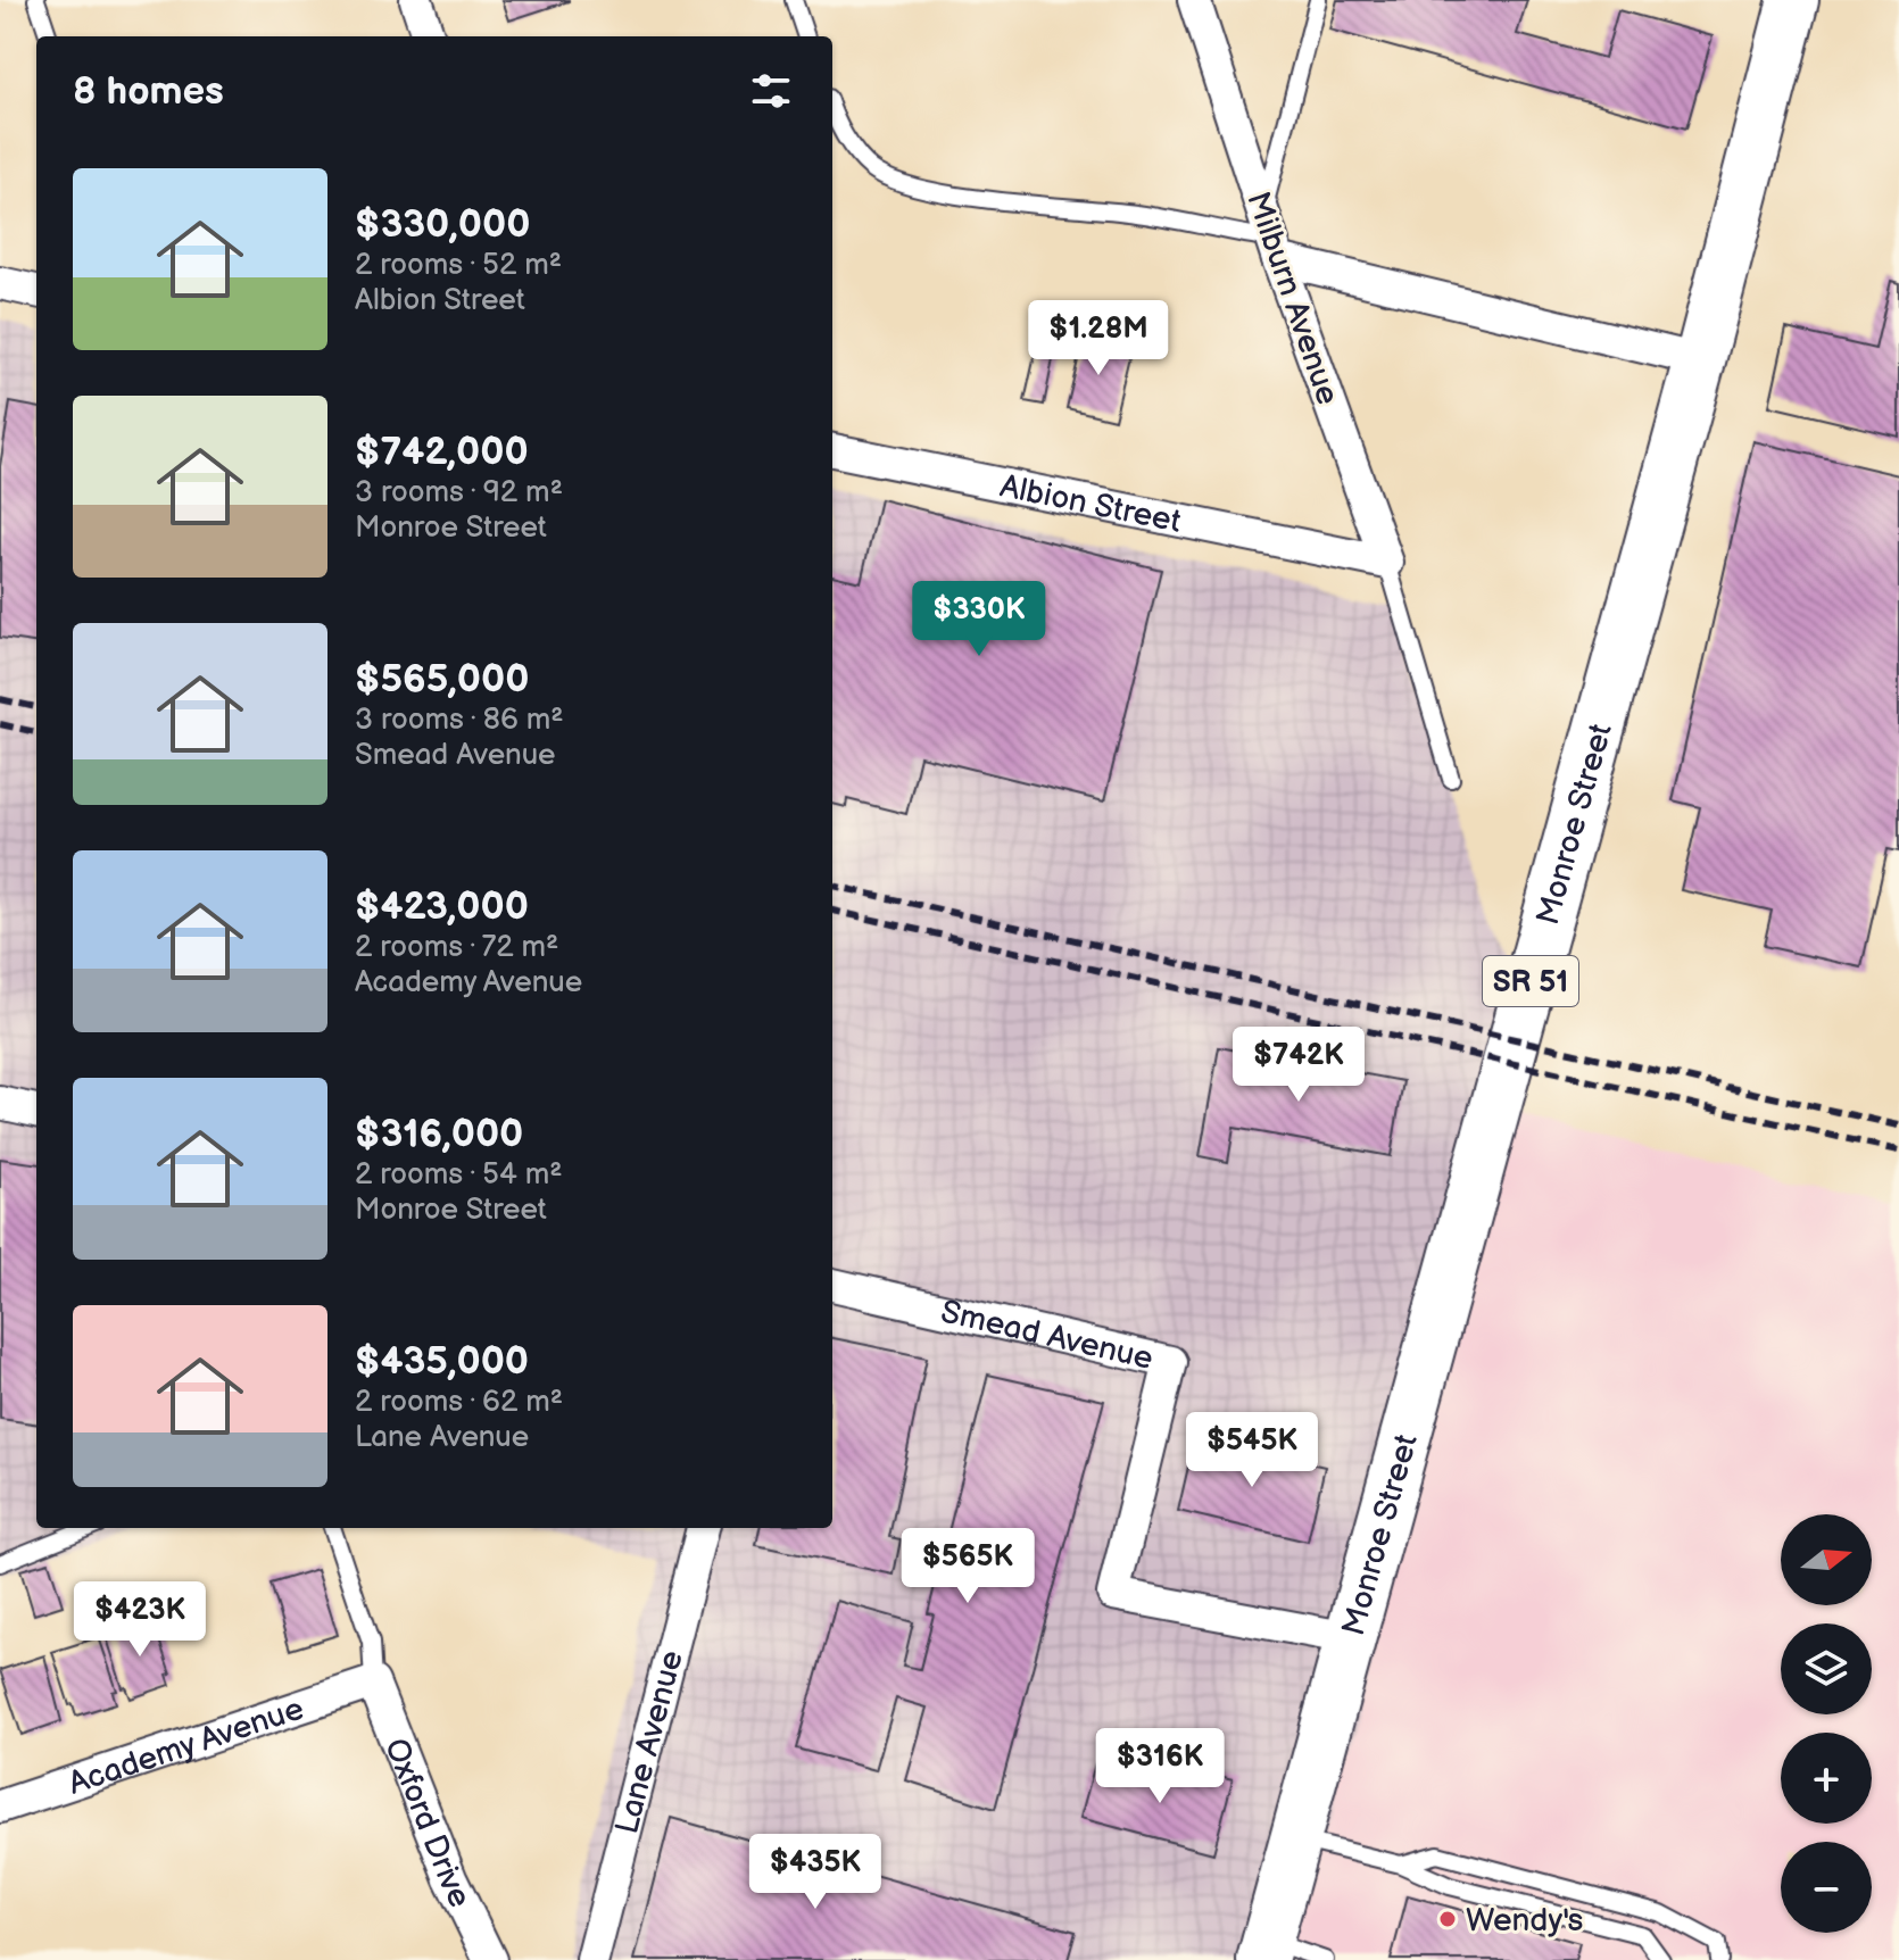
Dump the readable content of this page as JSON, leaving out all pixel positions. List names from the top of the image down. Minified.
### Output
{"streets":{"main road":["Monroe Street","SR 51"],"street":["Milburn Avenue","Albion Street","Smead Avenue","Lane Avenue","Academy Avenue","Oxford Drive"]},"crossings":[["Milburn Avenue","Albion Street"],["Monroe Street","Smead Avenue"],["Academy Avenue","Oxford Drive"]],"places":["Wendy's"],"north":"right","page":{"heading":"8 homes","list":[{"name":"$330,000","note":"2 rooms · 52 m² · Albion Street"},{"name":"$742,000","note":"3 rooms · 92 m² · Monroe Street"},{"name":"$565,000","note":"3 rooms · 86 m² · Smead Avenue"},{"name":"$423,000","note":"2 rooms · 72 m² · Academy Avenue"},{"name":"$316,000","note":"2 rooms · 54 m² · Monroe Street"},{"name":"$435,000","note":"2 rooms · 62 m² · Lane Avenue"}],"price":["$1.28M","$330K","$742K","$545K","$565K","$423K","$316K","$435K"],"map_buttons":["+","−"]}}
